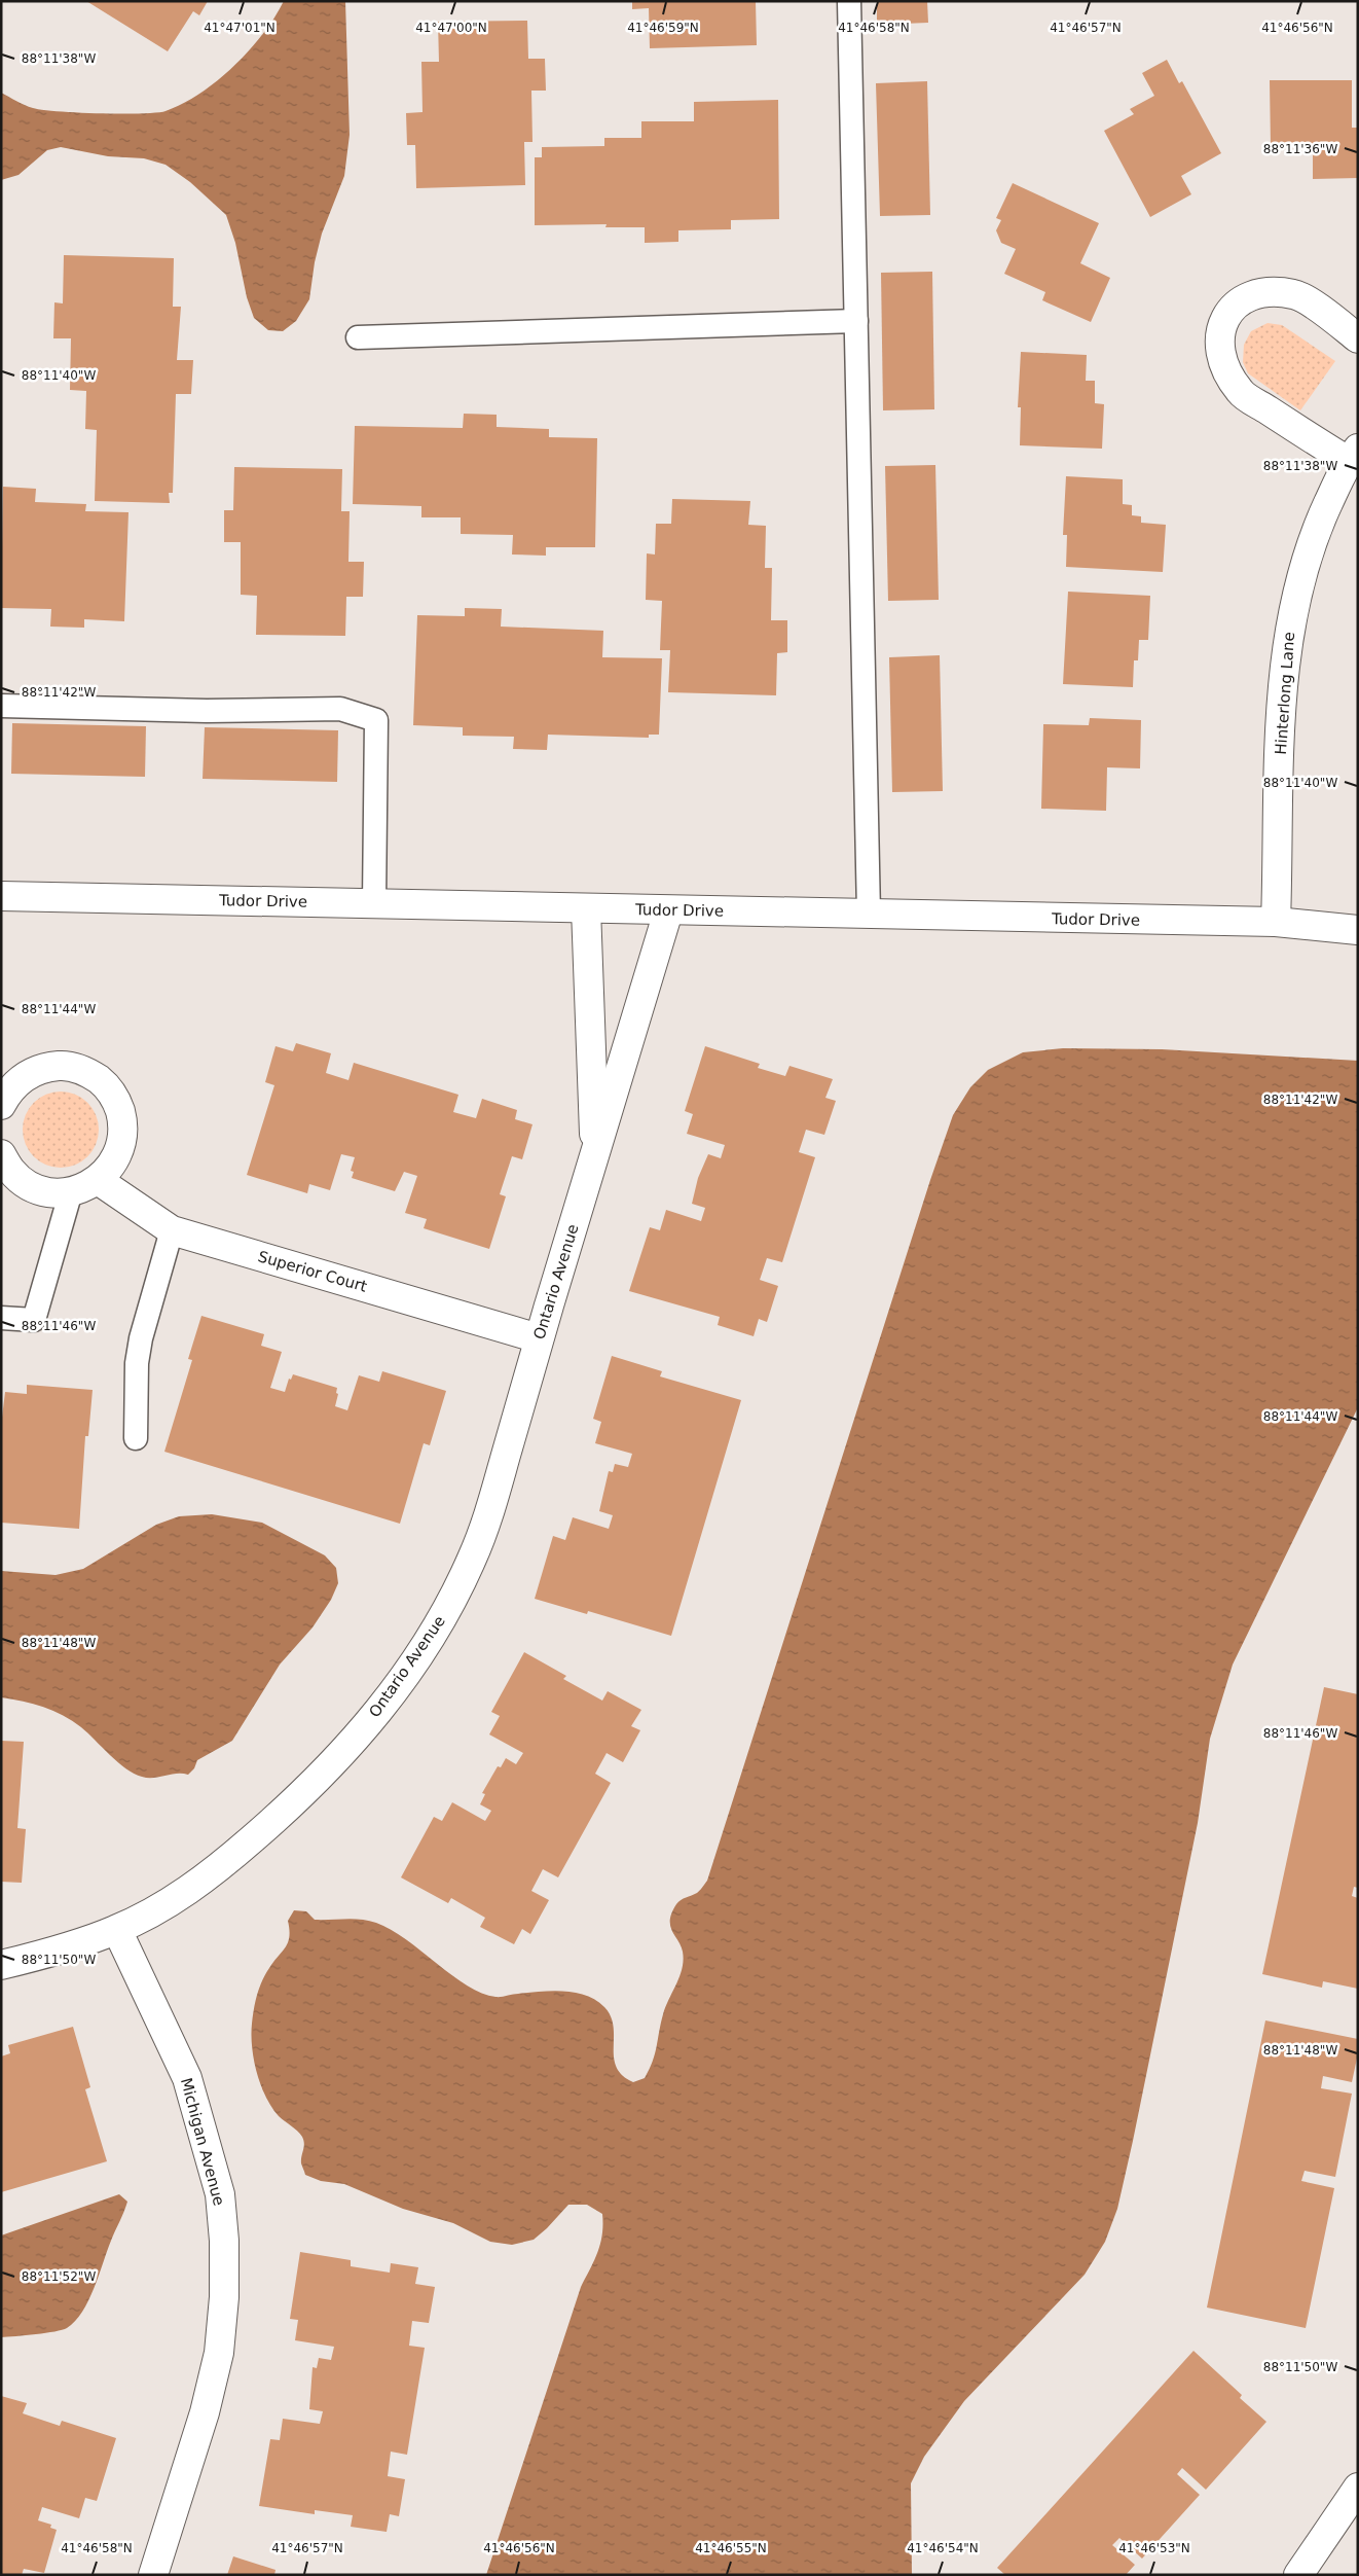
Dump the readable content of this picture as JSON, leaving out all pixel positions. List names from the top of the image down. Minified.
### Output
{"streets":{"street":["Hinterlong Lane","Tudor Drive","Superior Court","Ontario Avenue","Michigan Avenue"]},"crossings":[["Hinterlong Lane","Tudor Drive"],["Tudor Drive","Ontario Avenue"],["Superior Court","Ontario Avenue"],["Ontario Avenue","Michigan Avenue"]],"coordinates":["41°47'01\"N","41°47'00\"N","41°46'59\"N","41°46'58\"N","41°46'57\"N","41°46'56\"N","88°11'38\"W","88°11'36\"W","88°11'40\"W","88°11'42\"W","88°11'44\"W","88°11'46\"W","88°11'48\"W","88°11'50\"W","88°11'52\"W","41°46'55\"N","41°46'54\"N","41°46'53\"N"]}
